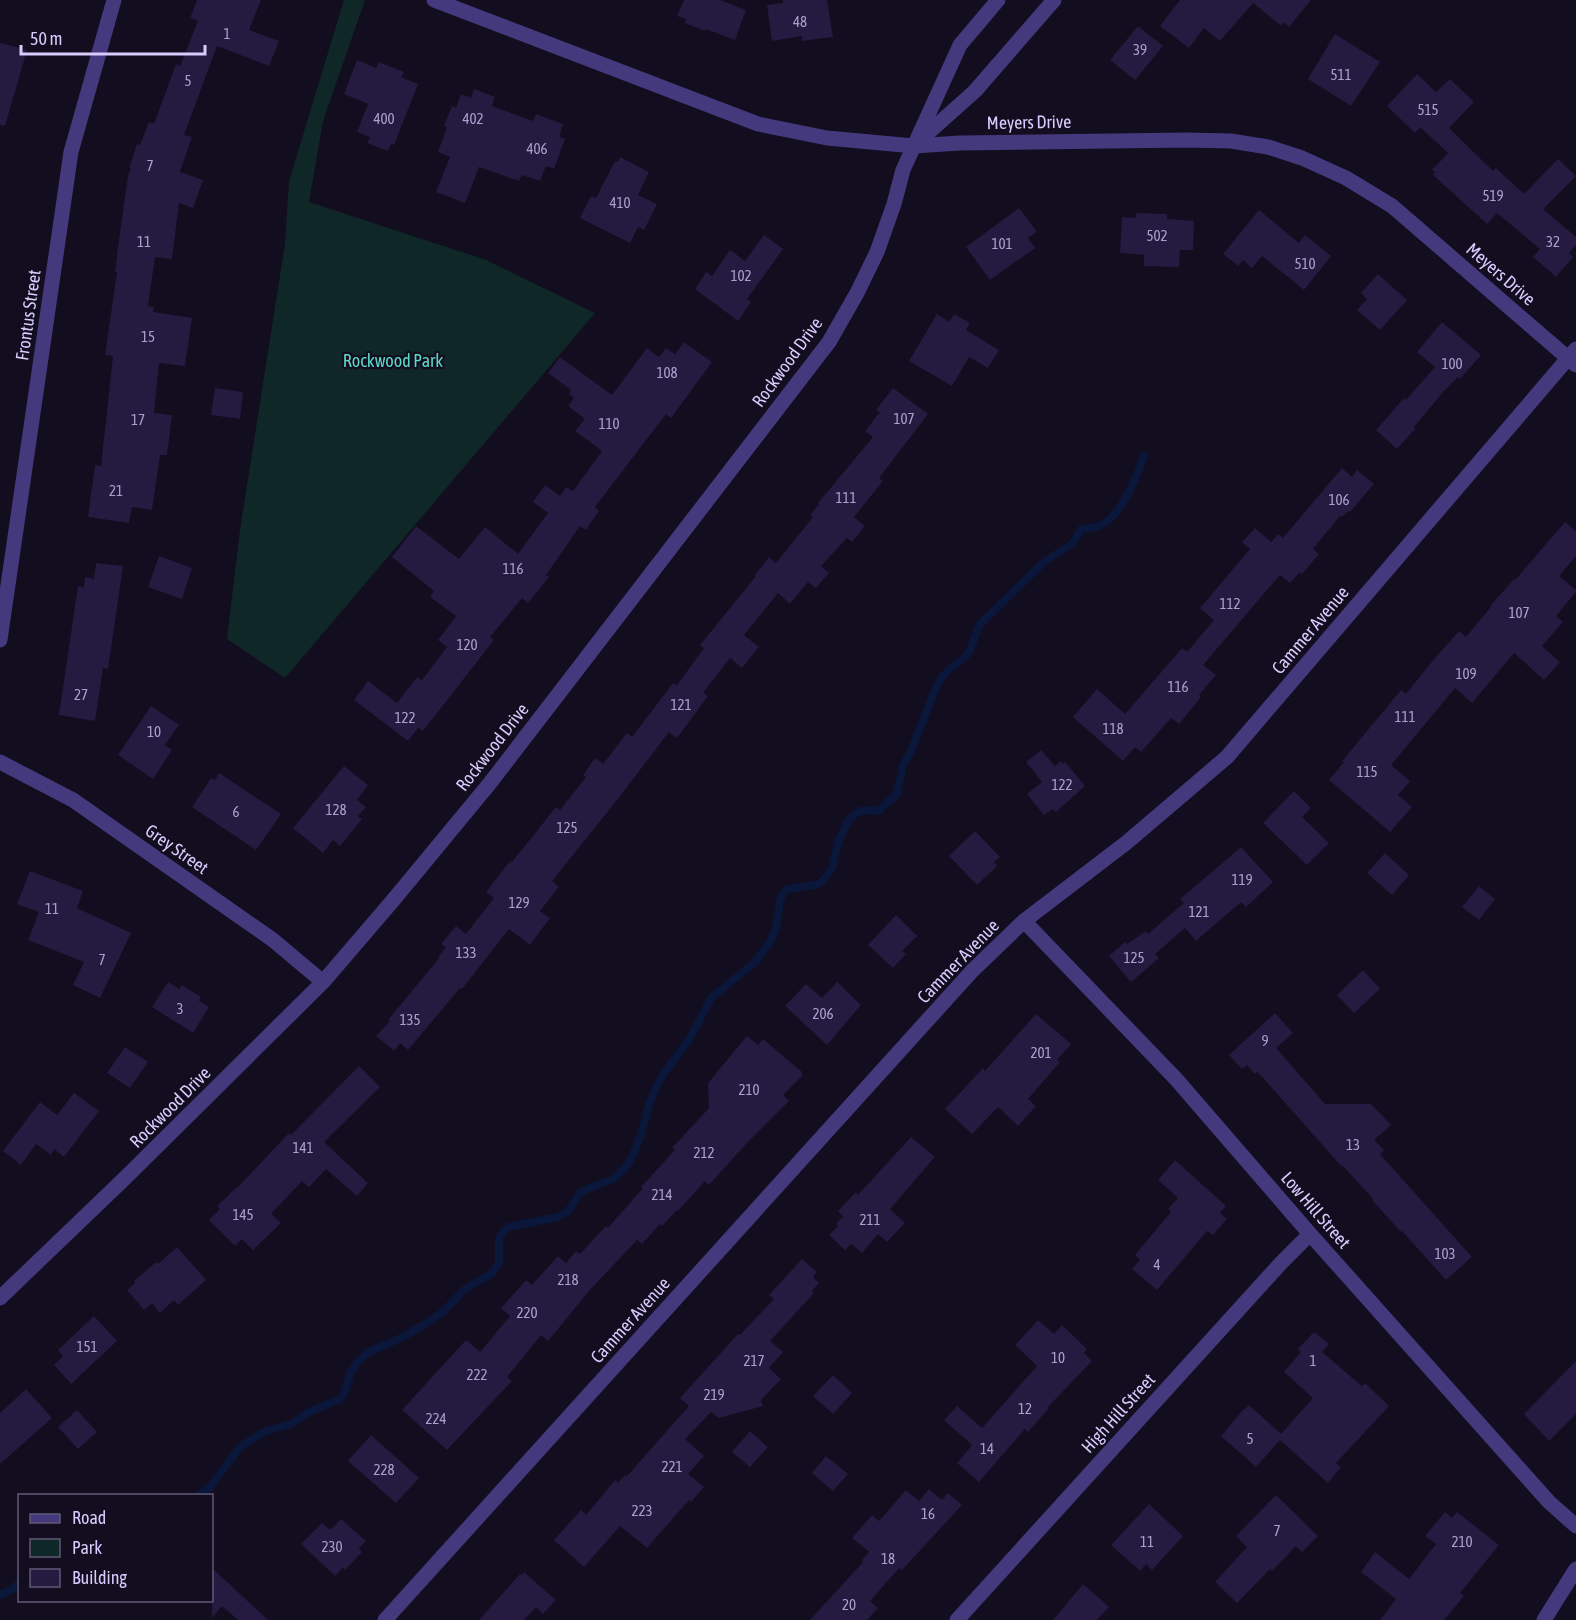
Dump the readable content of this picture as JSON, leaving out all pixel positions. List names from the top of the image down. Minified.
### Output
{"streets":{"street":["Meyers Drive","Frontus Street","Rockwood Drive","Cammer Avenue","Grey Street","Low Hill Street","High Hill Street"]},"crossings":[["Meyers Drive","Rockwood Drive"],["Meyers Drive","Cammer Avenue"],["Rockwood Drive","Grey Street"],["Cammer Avenue","Low Hill Street"],["Low Hill Street","High Hill Street"]],"parks":["Rockwood Park"],"house_numbers":["48","1","39","511","5","515","400","402","406","7","519","410","502","11","32","101","510","102","15","100","108","107","17","110","21","111","106","116","112","107","120","109","116","27","121","111","122","118","10","115","122","128","6","125","119","129","11","121","133","125","7","3","206","135","9","201","210","13","141","212","214","145","211","103","4","218","220","151","10","217","1","222","219","12","224","5","14","221","228","223","16","7","11","210","230","18","20"],"legend":["Road","Park","Building"],"scale_bar":"50 m"}
